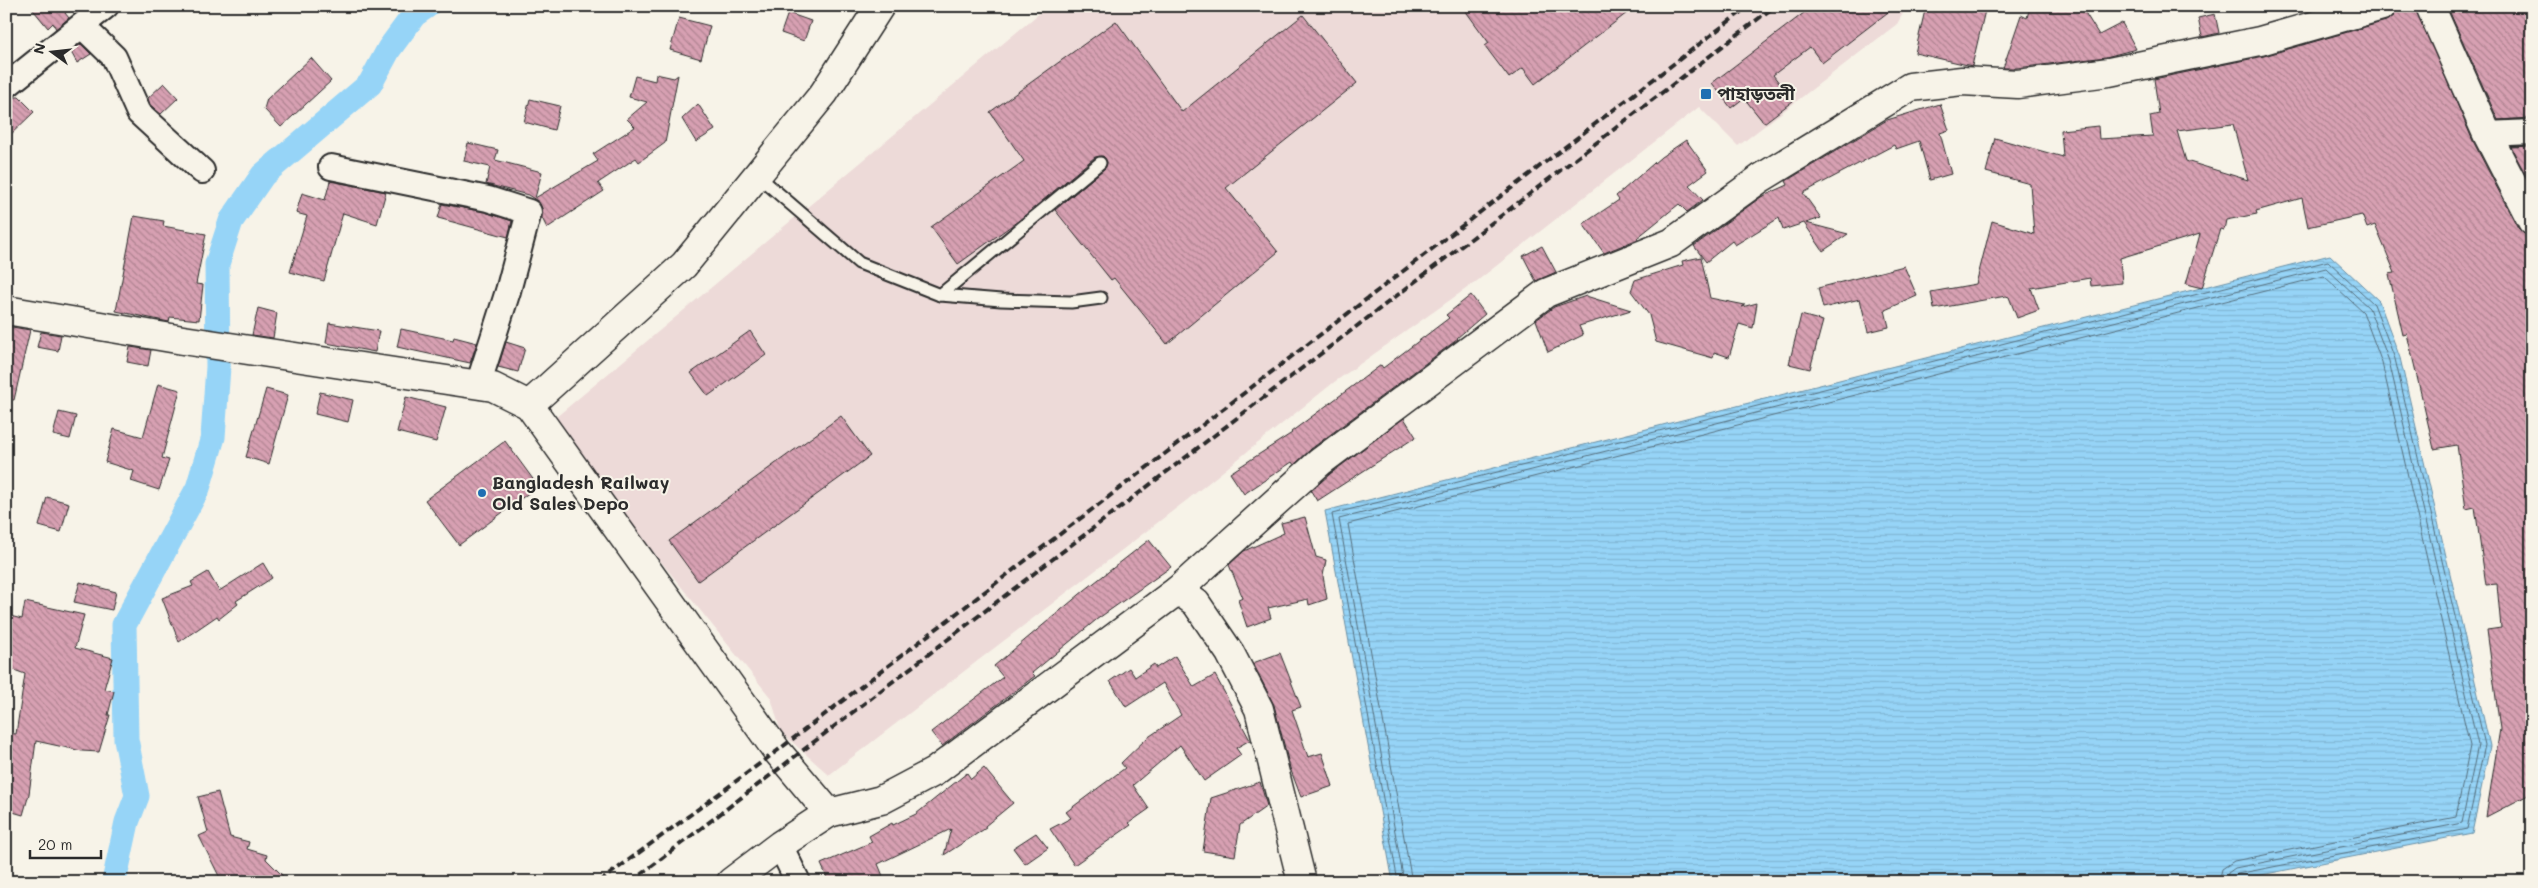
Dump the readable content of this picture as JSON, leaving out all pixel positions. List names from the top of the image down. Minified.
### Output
{"places":{"transit":["পাহাড়তলী"],"other":["Bangladesh Railway Old Sales Depo"]},"scale_bar":"20 m","north":"left"}
